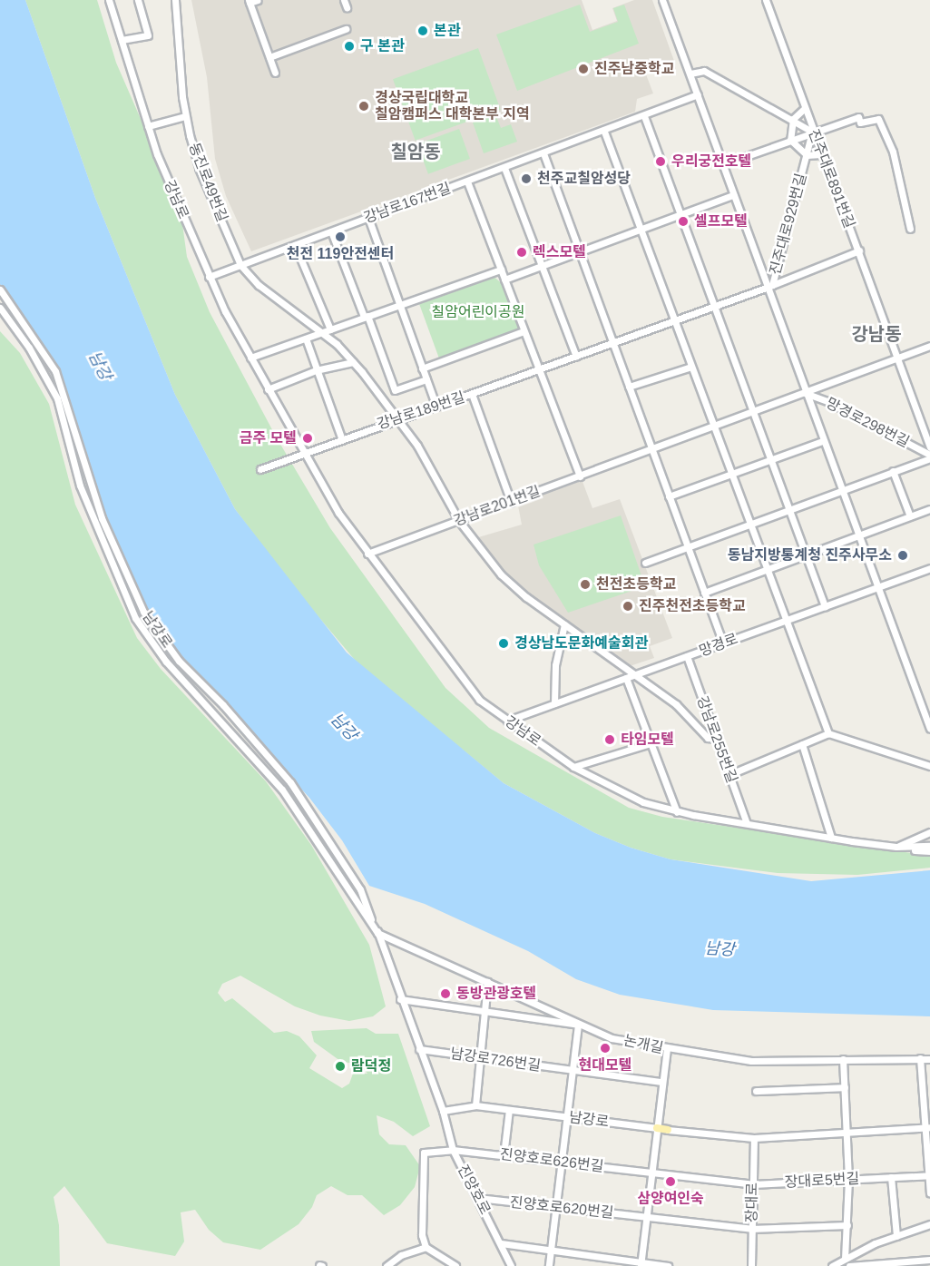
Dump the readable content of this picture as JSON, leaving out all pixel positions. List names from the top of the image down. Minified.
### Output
{"streets":{"main road":["남강로"],"street":["진주대로891번길","동진로49번길","강남로","강남로167번길","진주대로929번길","강남로189번길","망경로298번길","강남로201번길","망경로","강남로255번길","논개길","남강로726번길","진양호로626번길","장대로5번길","진양호로","장대로","진양호로620번길"]},"crossings":[["진주대로891번길","진주대로929번길"],["진주대로891번길","강남로189번길"],["진주대로891번길","강남로201번길"],["동진로49번길","강남로167번길"],["동진로49번길","강남로189번길"],["동진로49번길","강남로201번길"],["동진로49번길","망경로"],["동진로49번길","강남로255번길"],["강남로","강남로167번길"],["강남로","강남로189번길"],["강남로","강남로201번길"],["강남로","망경로"],["강남로","강남로255번길"],["진주대로929번길","강남로189번길"],["망경로298번길","강남로201번길"],["남강로","논개길"],["남강로","남강로726번길"],["남강로","진양호로"],["남강로","장대로"],["망경로","강남로255번길"],["진양호로626번길","장대로5번길"],["진양호로626번길","진양호로"],["진양호로626번길","장대로"],["장대로5번길","장대로"],["진양호로","진양호로620번길"],["장대로","진양호로620번길"]],"districts":["칠암동","강남동"],"water":["남강"],"parks":["칠암어린이공원"],"places":["본관","구 본관","진주남중학교","경상국립대학교 칠암캠퍼스 대학본부 지역","우리궁전호텔","천주교칠암성당","셀프모텔","천전 119안전센터","렉스모텔","금주 모텔","동남지방통계청 진주사무소","천전초등학교","진주천전초등학교","경상남도문화예술회관","타임모텔","동방관광호텔","현대모텔","람덕정","삼양여인숙"]}
